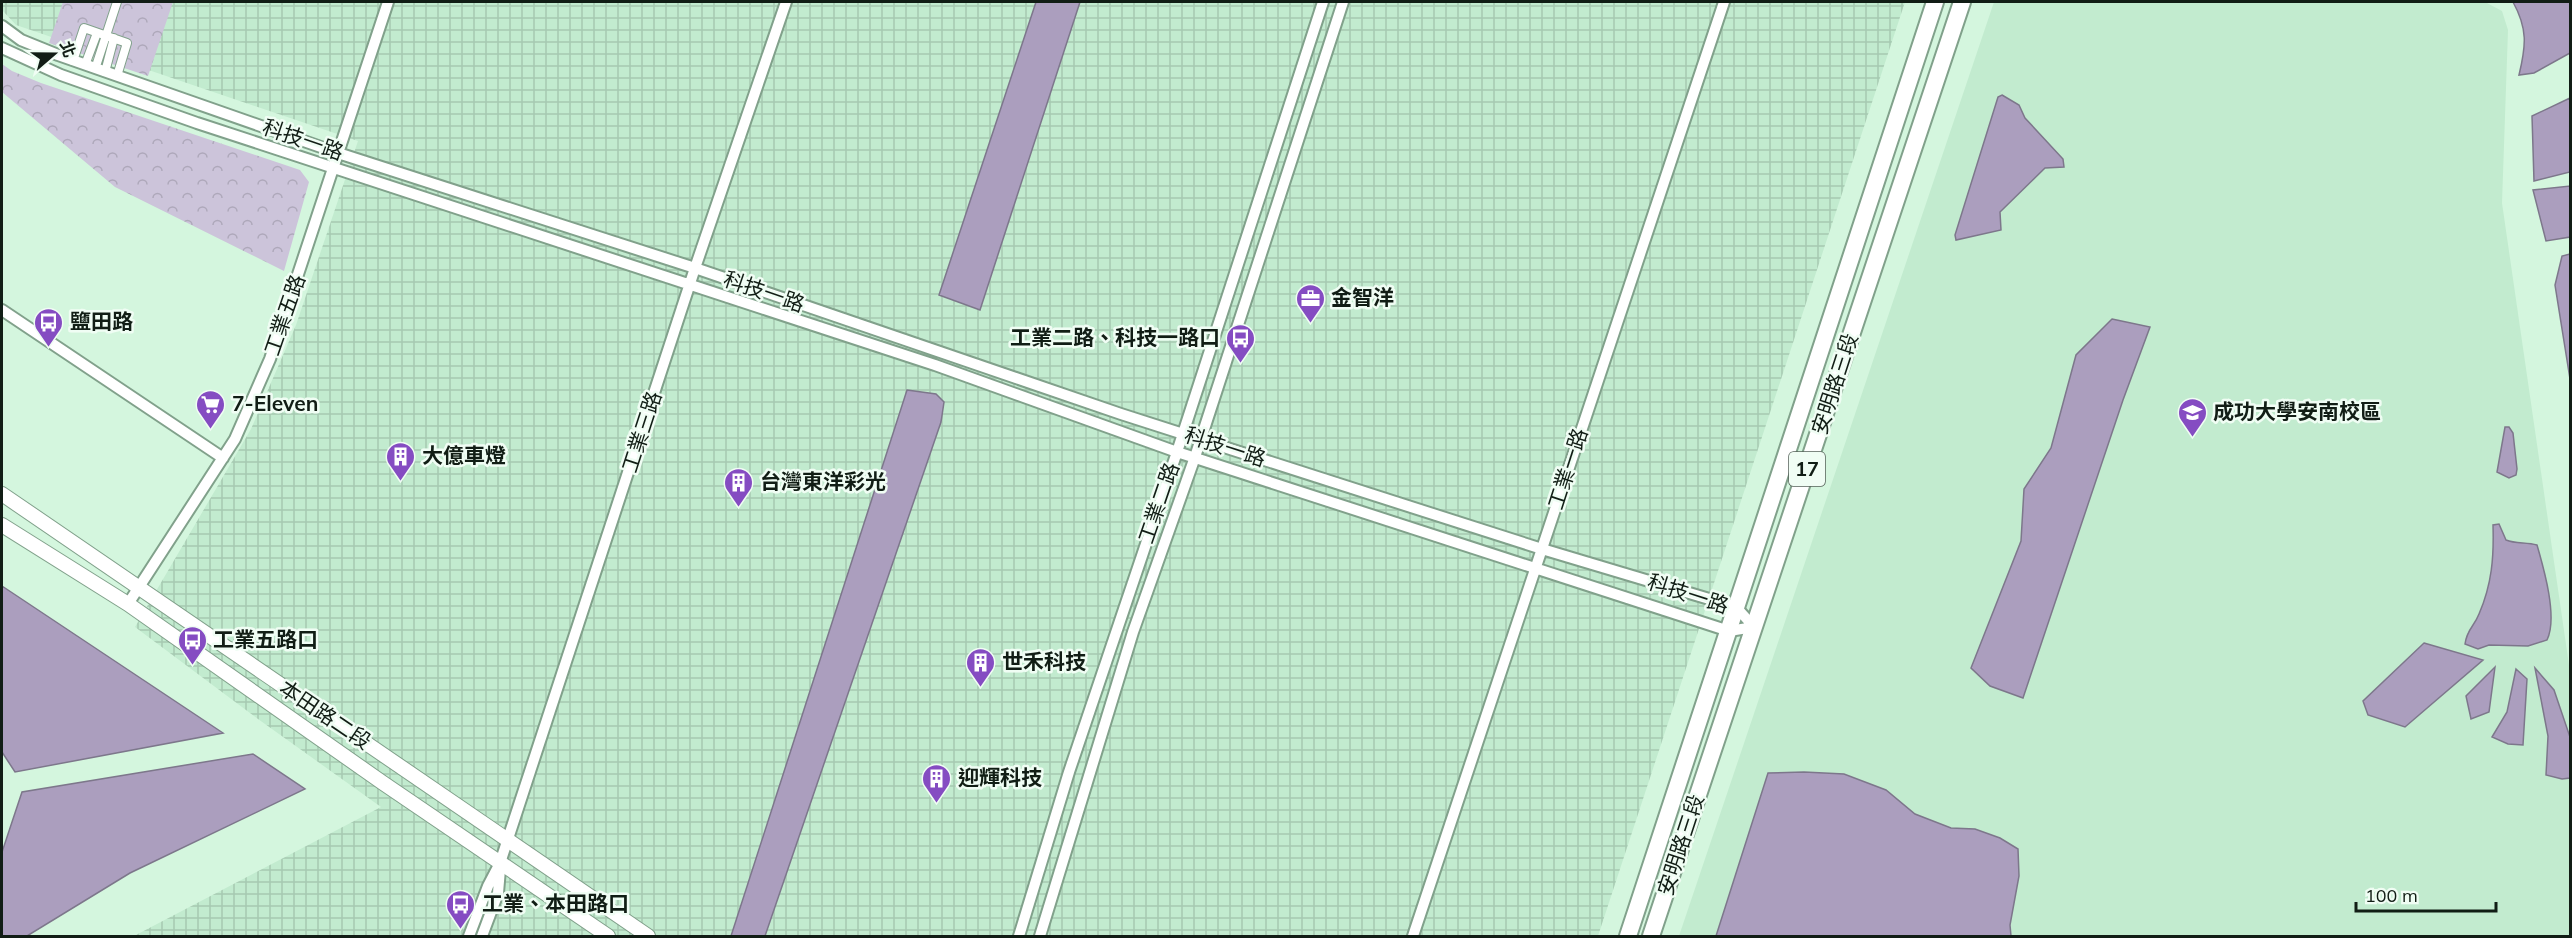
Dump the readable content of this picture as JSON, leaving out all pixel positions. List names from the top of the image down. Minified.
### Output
{"streets":{"main road":["安明路三段","17"],"street":["科技一路","工業五路","工業三路","工業一路","工業二路","本田路二段"]},"crossings":[["科技一路","工業五路"],["科技一路","安明路三段"],["科技一路","工業三路"],["科技一路","工業一路"],["科技一路","工業二路"],["工業五路","本田路二段"],["工業三路","本田路二段"]],"places":{"office":["金智洋"],"bus stop":["鹽田路","工業二路、科技一路口","工業五路口","工業、本田路口"],"supermarket":["7-Eleven"],"school or university":["成功大學安南校區"],"building":["大億車燈","台灣東洋彩光","世禾科技","迎輝科技"]},"scale_bar":"100 m","north":"right"}
